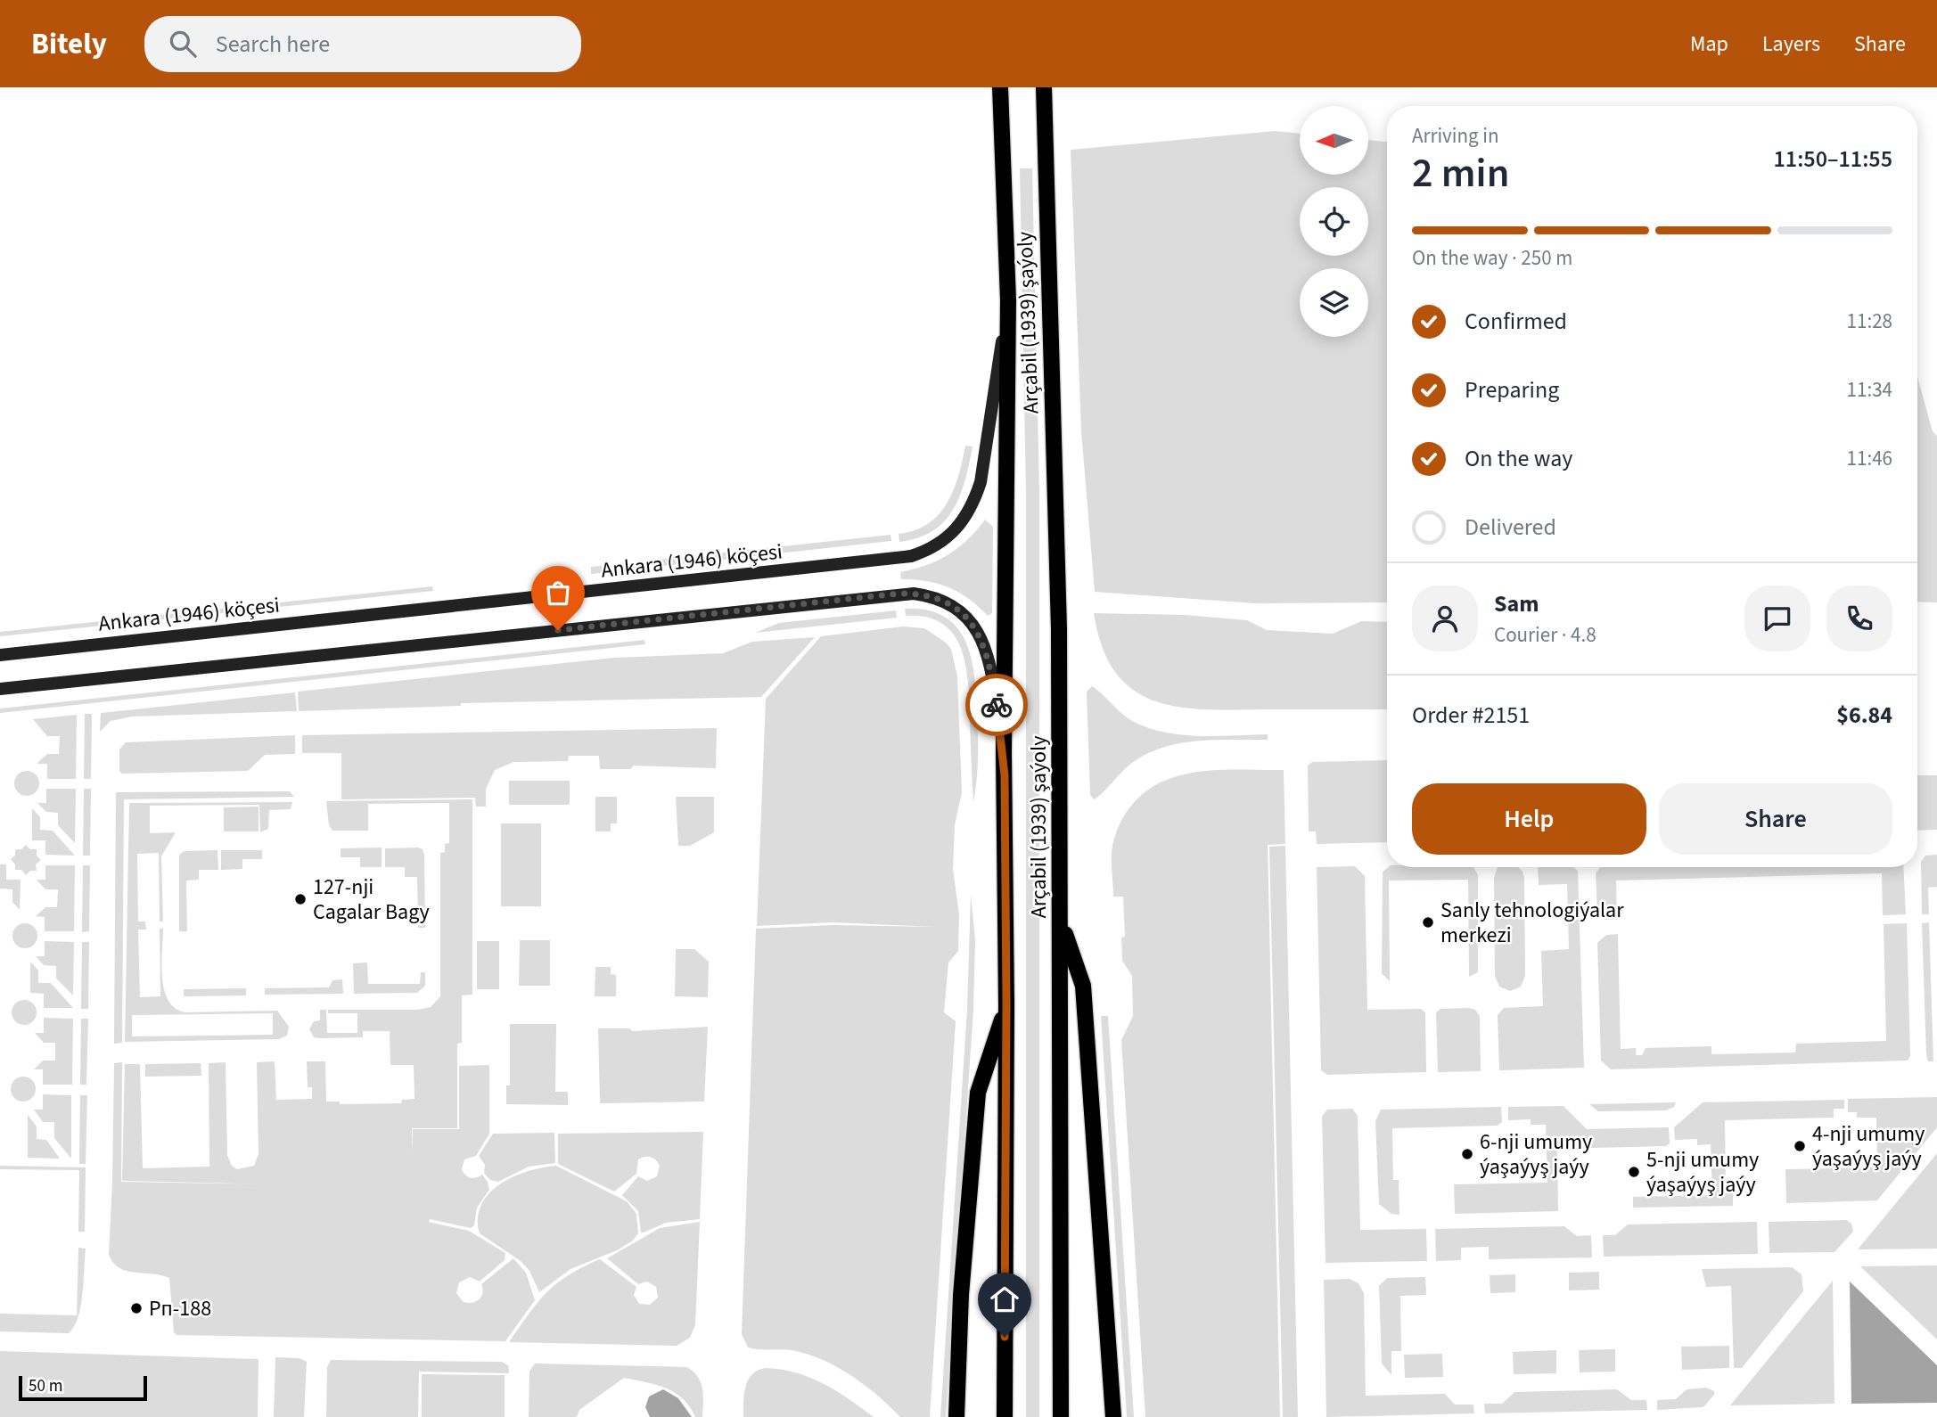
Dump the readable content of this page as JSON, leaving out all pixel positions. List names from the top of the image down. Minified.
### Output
{"streets":{"main road":["Arçabil (1939) şaýoly","Ankara (1946) köçesi"]},"crossings":[["Arçabil (1939) şaýoly","Ankara (1946) köçesi"]],"places":["127-nji Cagalar Bagy","Sanly tehnologiýalar merkezi","4-nji umumy ýaşaýyş jaýy","6-nji umumy ýaşaýyş jaýy","5-nji umumy ýaşaýyş jaýy","Рп-188"],"scale_bar":"50 m","north":"left","page":{"header":"Bitely","search":"Search here","nav":["Map","Layers","Share"],"heading":["2 min","Arriving in","11:50–11:55"],"panel":["Sam","Courier · 4.8","Order #2151","$6.84"],"bar":"On the way · 250 m","list":[["Confirmed","11:28"],["Preparing","11:34"],["On the way","11:46"],"Delivered"],"buttons":["Help","Share"],"scale":"50 m"}}
